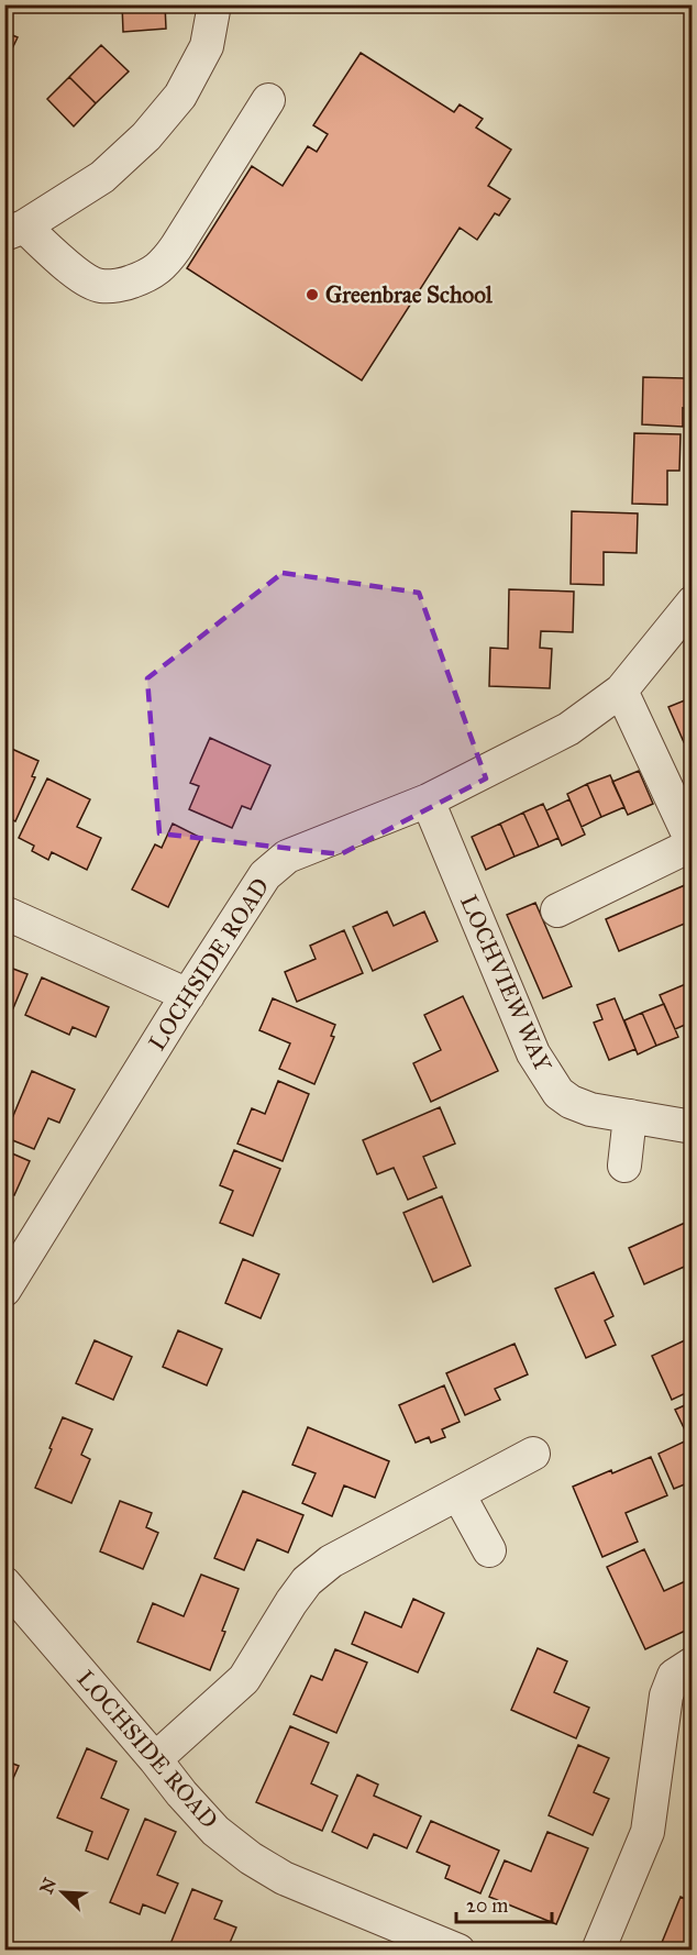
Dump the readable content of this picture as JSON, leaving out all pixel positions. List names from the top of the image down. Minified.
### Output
{"streets":{"street":["LOCHSIDE ROAD","LOCHVIEW WAY"]},"crossings":[["LOCHSIDE ROAD","LOCHVIEW WAY"]],"places":["Greenbrae School"],"scale_bar":"20 m","north":"top left"}
